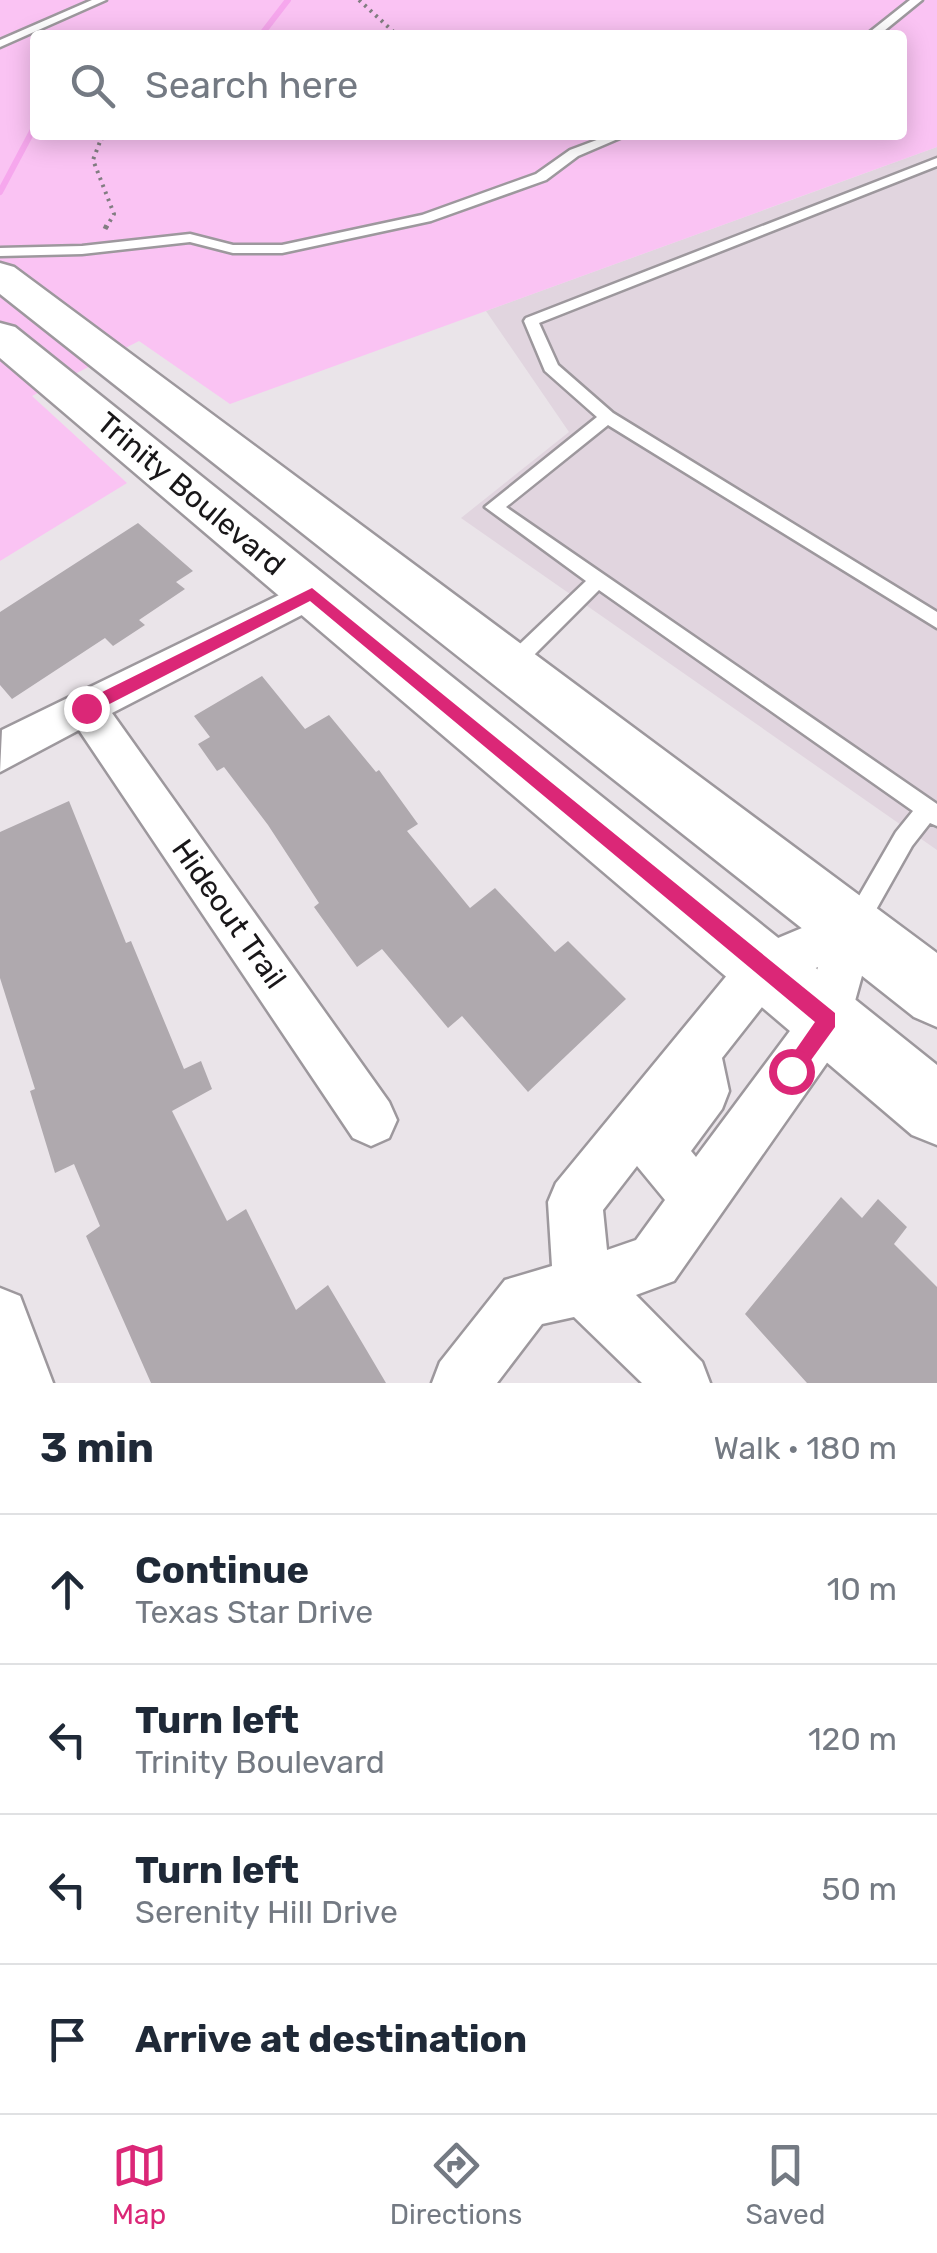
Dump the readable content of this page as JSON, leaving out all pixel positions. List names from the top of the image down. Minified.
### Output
{"streets":{"main road":["Trinity Boulevard"],"street":["Hideout Trail"]},"page":{"search":"Search here","heading":["3 min","Walk · 180 m"],"list":[["Continue","Texas Star Drive","10 m"],["Turn left","Trinity Boulevard","120 m"],["Turn left","Serenity Hill Drive","50 m"],"Arrive at destination"],"nav":["Map","Directions","Saved"]}}
